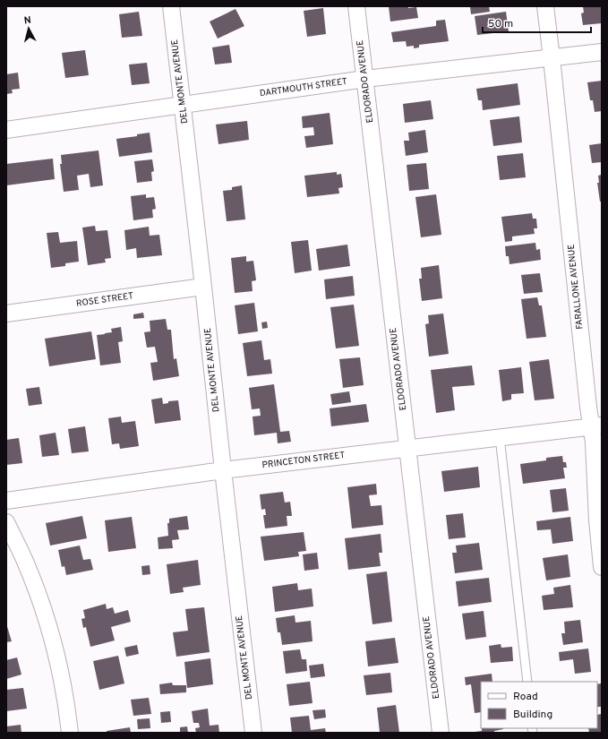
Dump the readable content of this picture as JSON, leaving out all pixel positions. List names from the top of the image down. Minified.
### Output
{"streets":{"street":["DEL MONTE AVENUE","ELDORADO AVENUE","DARTMOUTH STREET","FARALLONE AVENUE","ROSE STREET","PRINCETON STREET"]},"crossings":[["DEL MONTE AVENUE","DARTMOUTH STREET"],["DEL MONTE AVENUE","ROSE STREET"],["DEL MONTE AVENUE","PRINCETON STREET"],["ELDORADO AVENUE","DARTMOUTH STREET"],["ELDORADO AVENUE","PRINCETON STREET"],["DARTMOUTH STREET","FARALLONE AVENUE"],["FARALLONE AVENUE","PRINCETON STREET"]],"legend":["Road","Building"],"scale_bar":"50 m","north":"top"}
